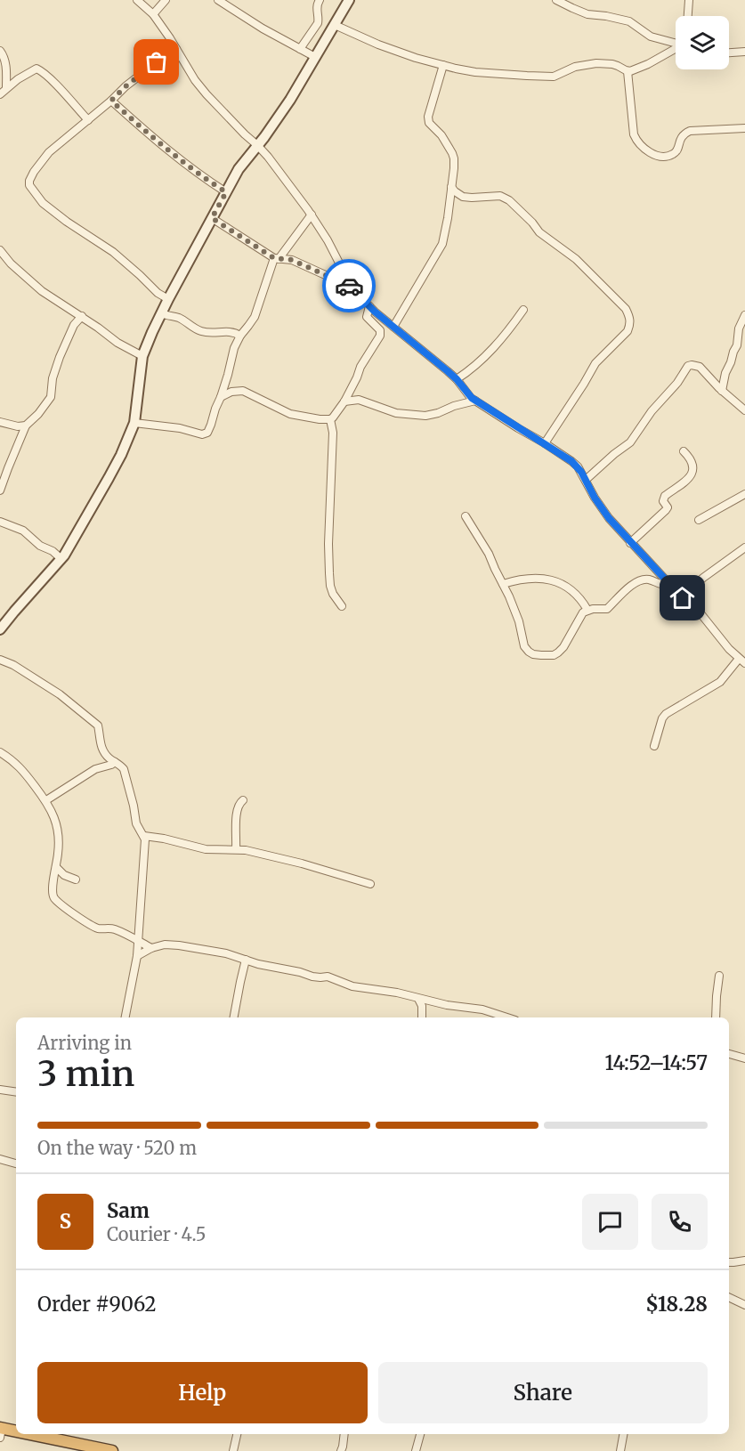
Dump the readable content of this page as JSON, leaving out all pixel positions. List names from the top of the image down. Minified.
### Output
{"page":{"heading":["3 min","Arriving in","14:52–14:57"],"panel":["Sam","Courier · 4.5","Order #9062","$18.28"],"bar":"On the way · 520 m","round":"S","buttons":["Help","Share"]}}
